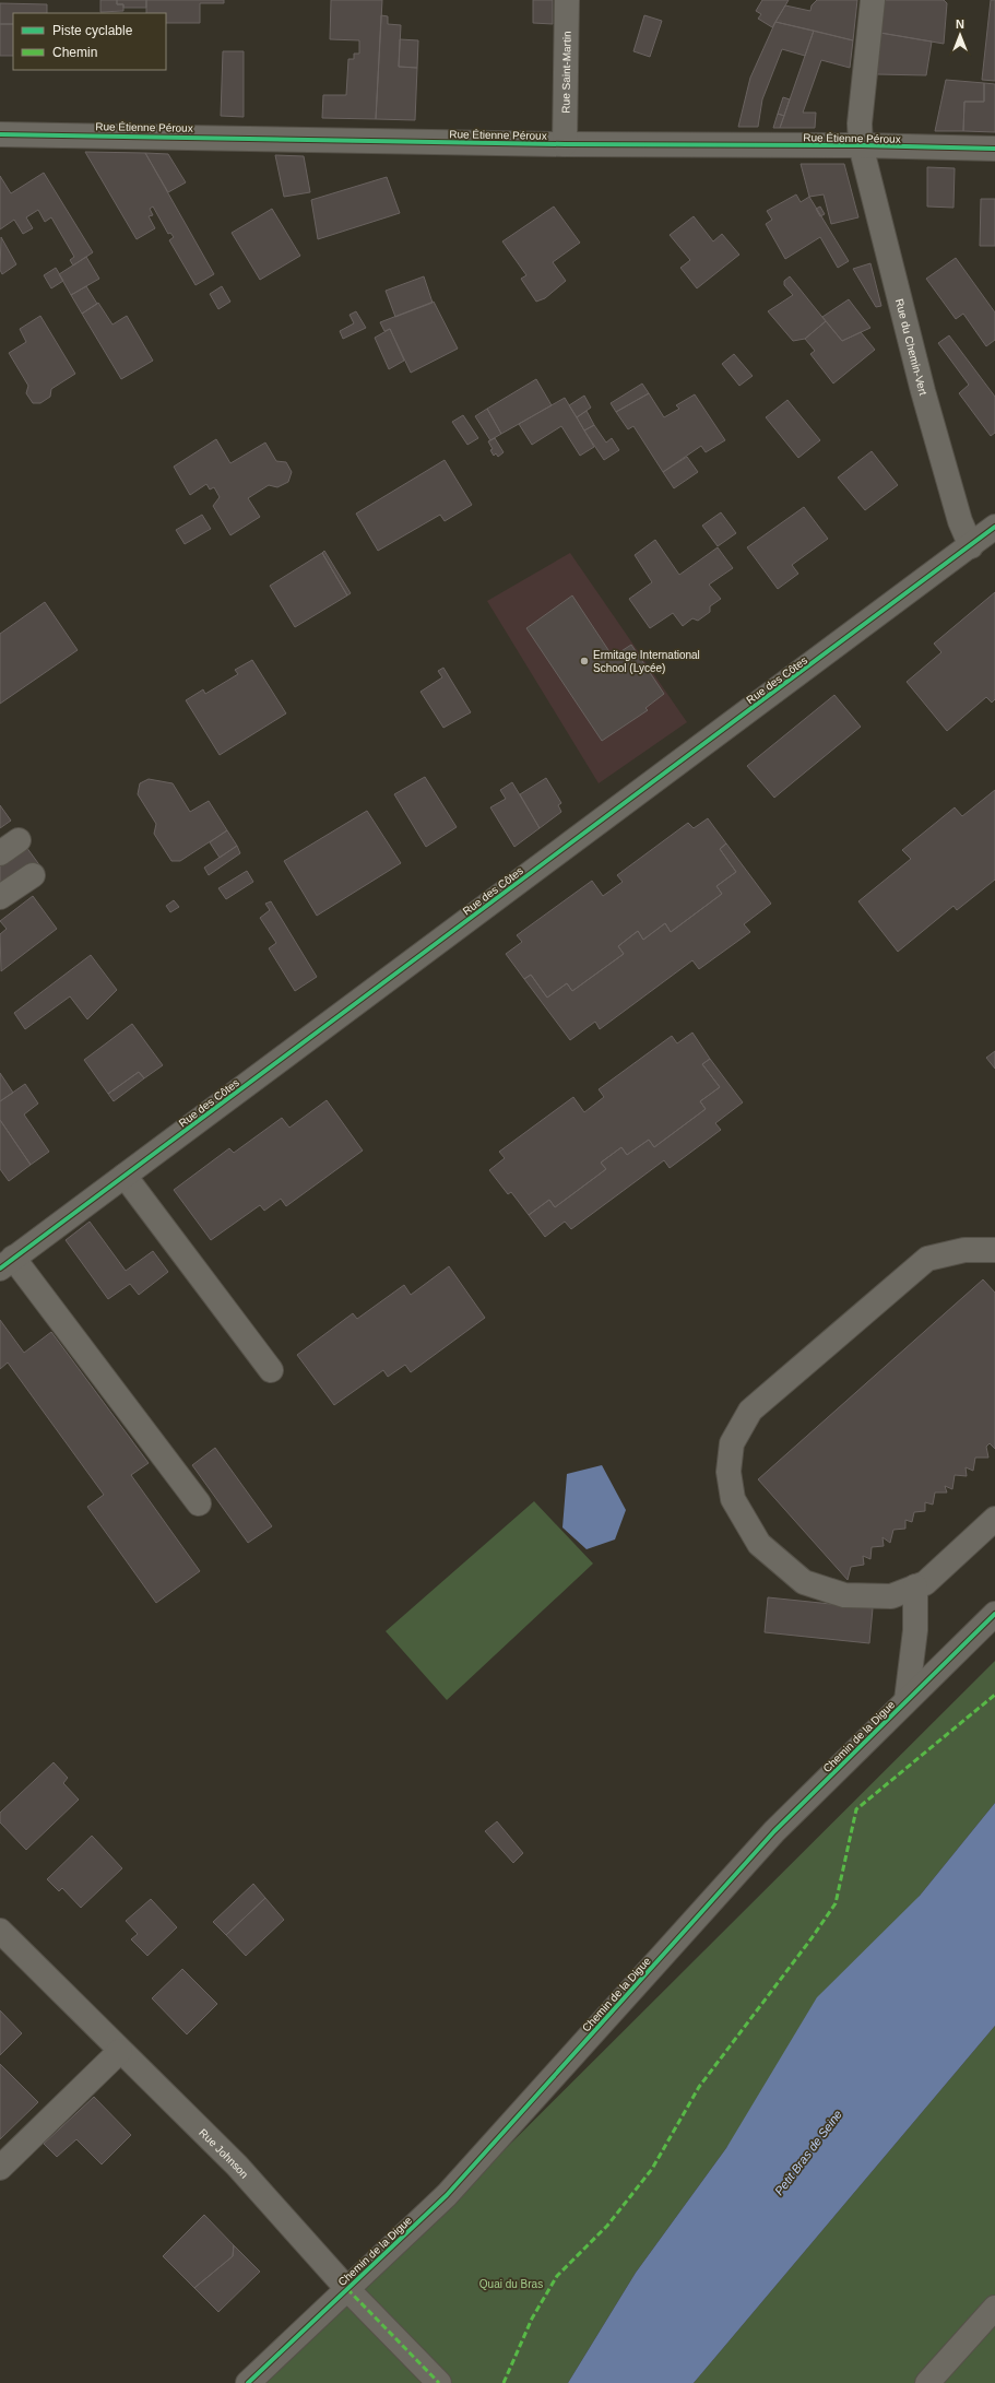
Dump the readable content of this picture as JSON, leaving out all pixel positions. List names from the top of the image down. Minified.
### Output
{"streets":{"street":["Rue Saint-Martin","Rue Étienne Péroux","Rue du Chemin-Vert","Rue des Côtes","Chemin de la Digue","Rue Johnson"]},"crossings":[["Rue Saint-Martin","Rue Étienne Péroux"],["Rue Étienne Péroux","Rue du Chemin-Vert"],["Rue du Chemin-Vert","Rue des Côtes"],["Chemin de la Digue","Rue Johnson"]],"water":["Petit Bras de Seine"],"parks":["Quai du Bras"],"places":["Ermitage International School (Lycée)"],"legend":["Piste cyclable","Chemin"],"north":"top"}
